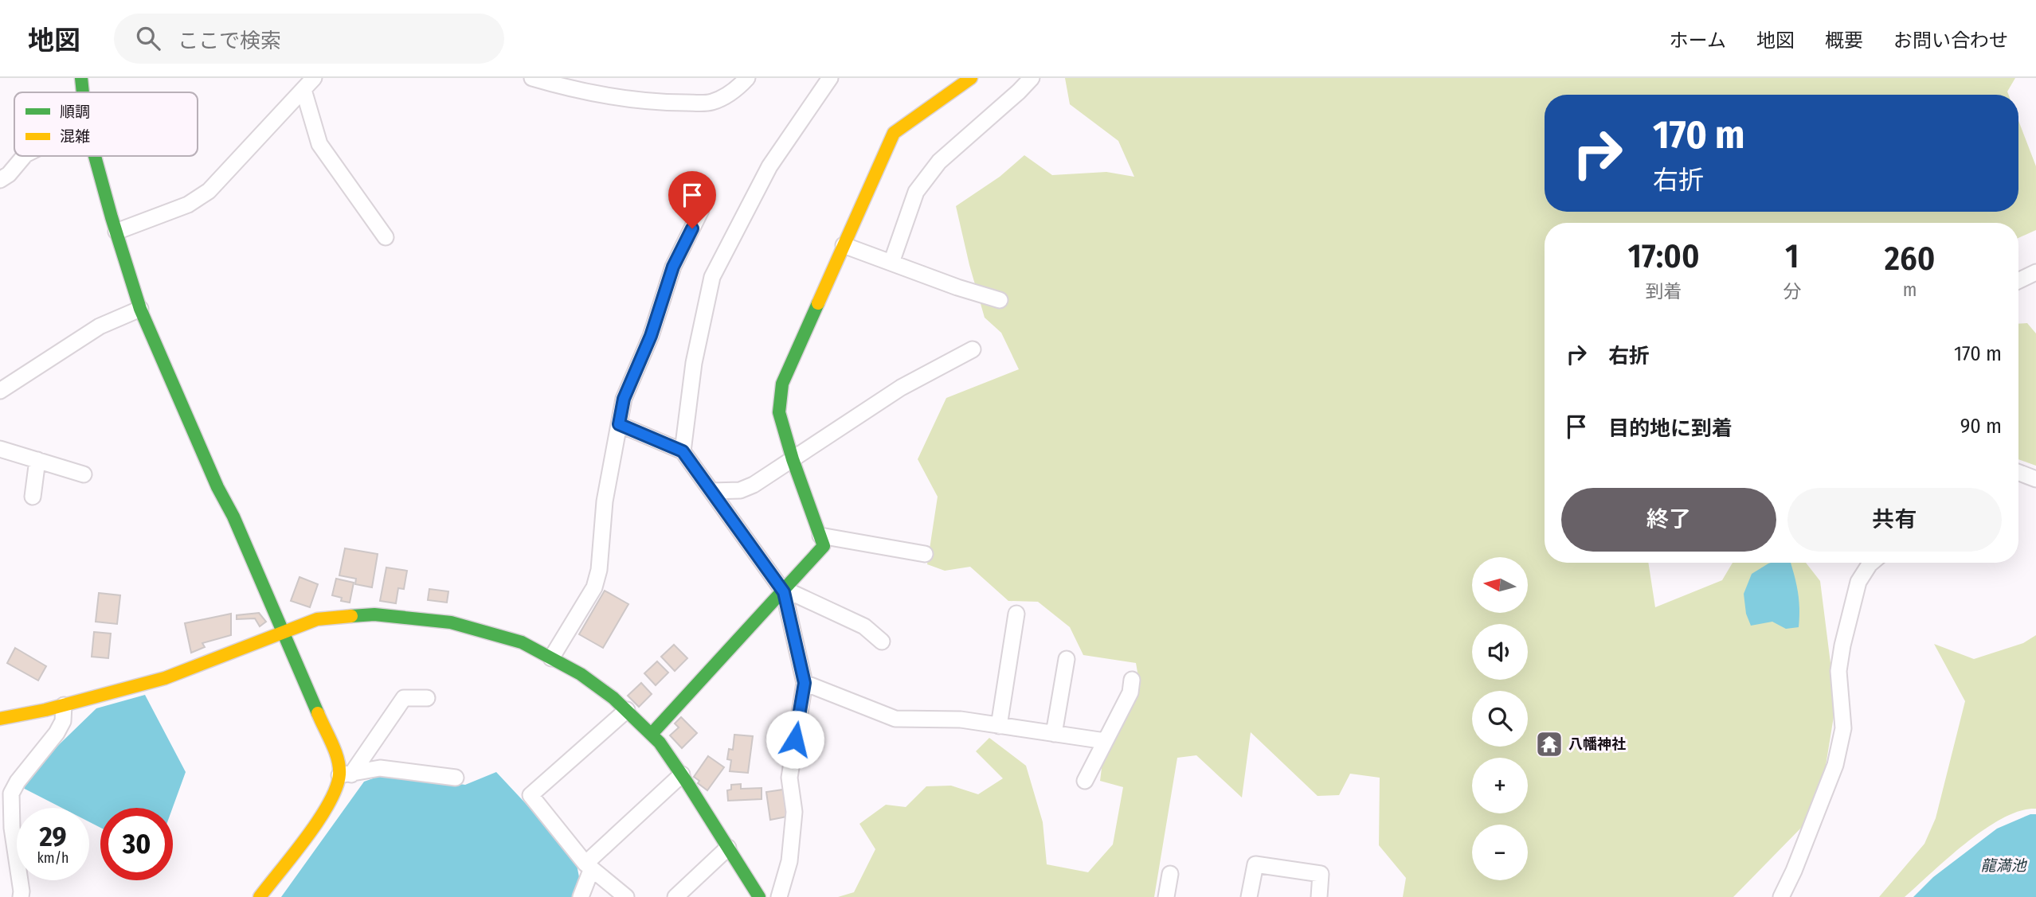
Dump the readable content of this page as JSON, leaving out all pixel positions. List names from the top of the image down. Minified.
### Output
{"water":["龍満池"],"places":{"temple":["八幡神社"]},"legend":["順調","混雑"],"north":"left","page":{"header":"地図","search":"ここで検索","nav":["ホーム","地図","概要","お問い合わせ"],"turn":["170 m","右折"],"eta":["17:00","到着","1","分","260","m"],"list":[{"name":"右折","value":"170 m"},{"name":"目的地に到着","value":"90 m"}],"buttons":["終了","共有"],"map_buttons":["+","−"],"speed":"29 km/h","limit":"30"}}
